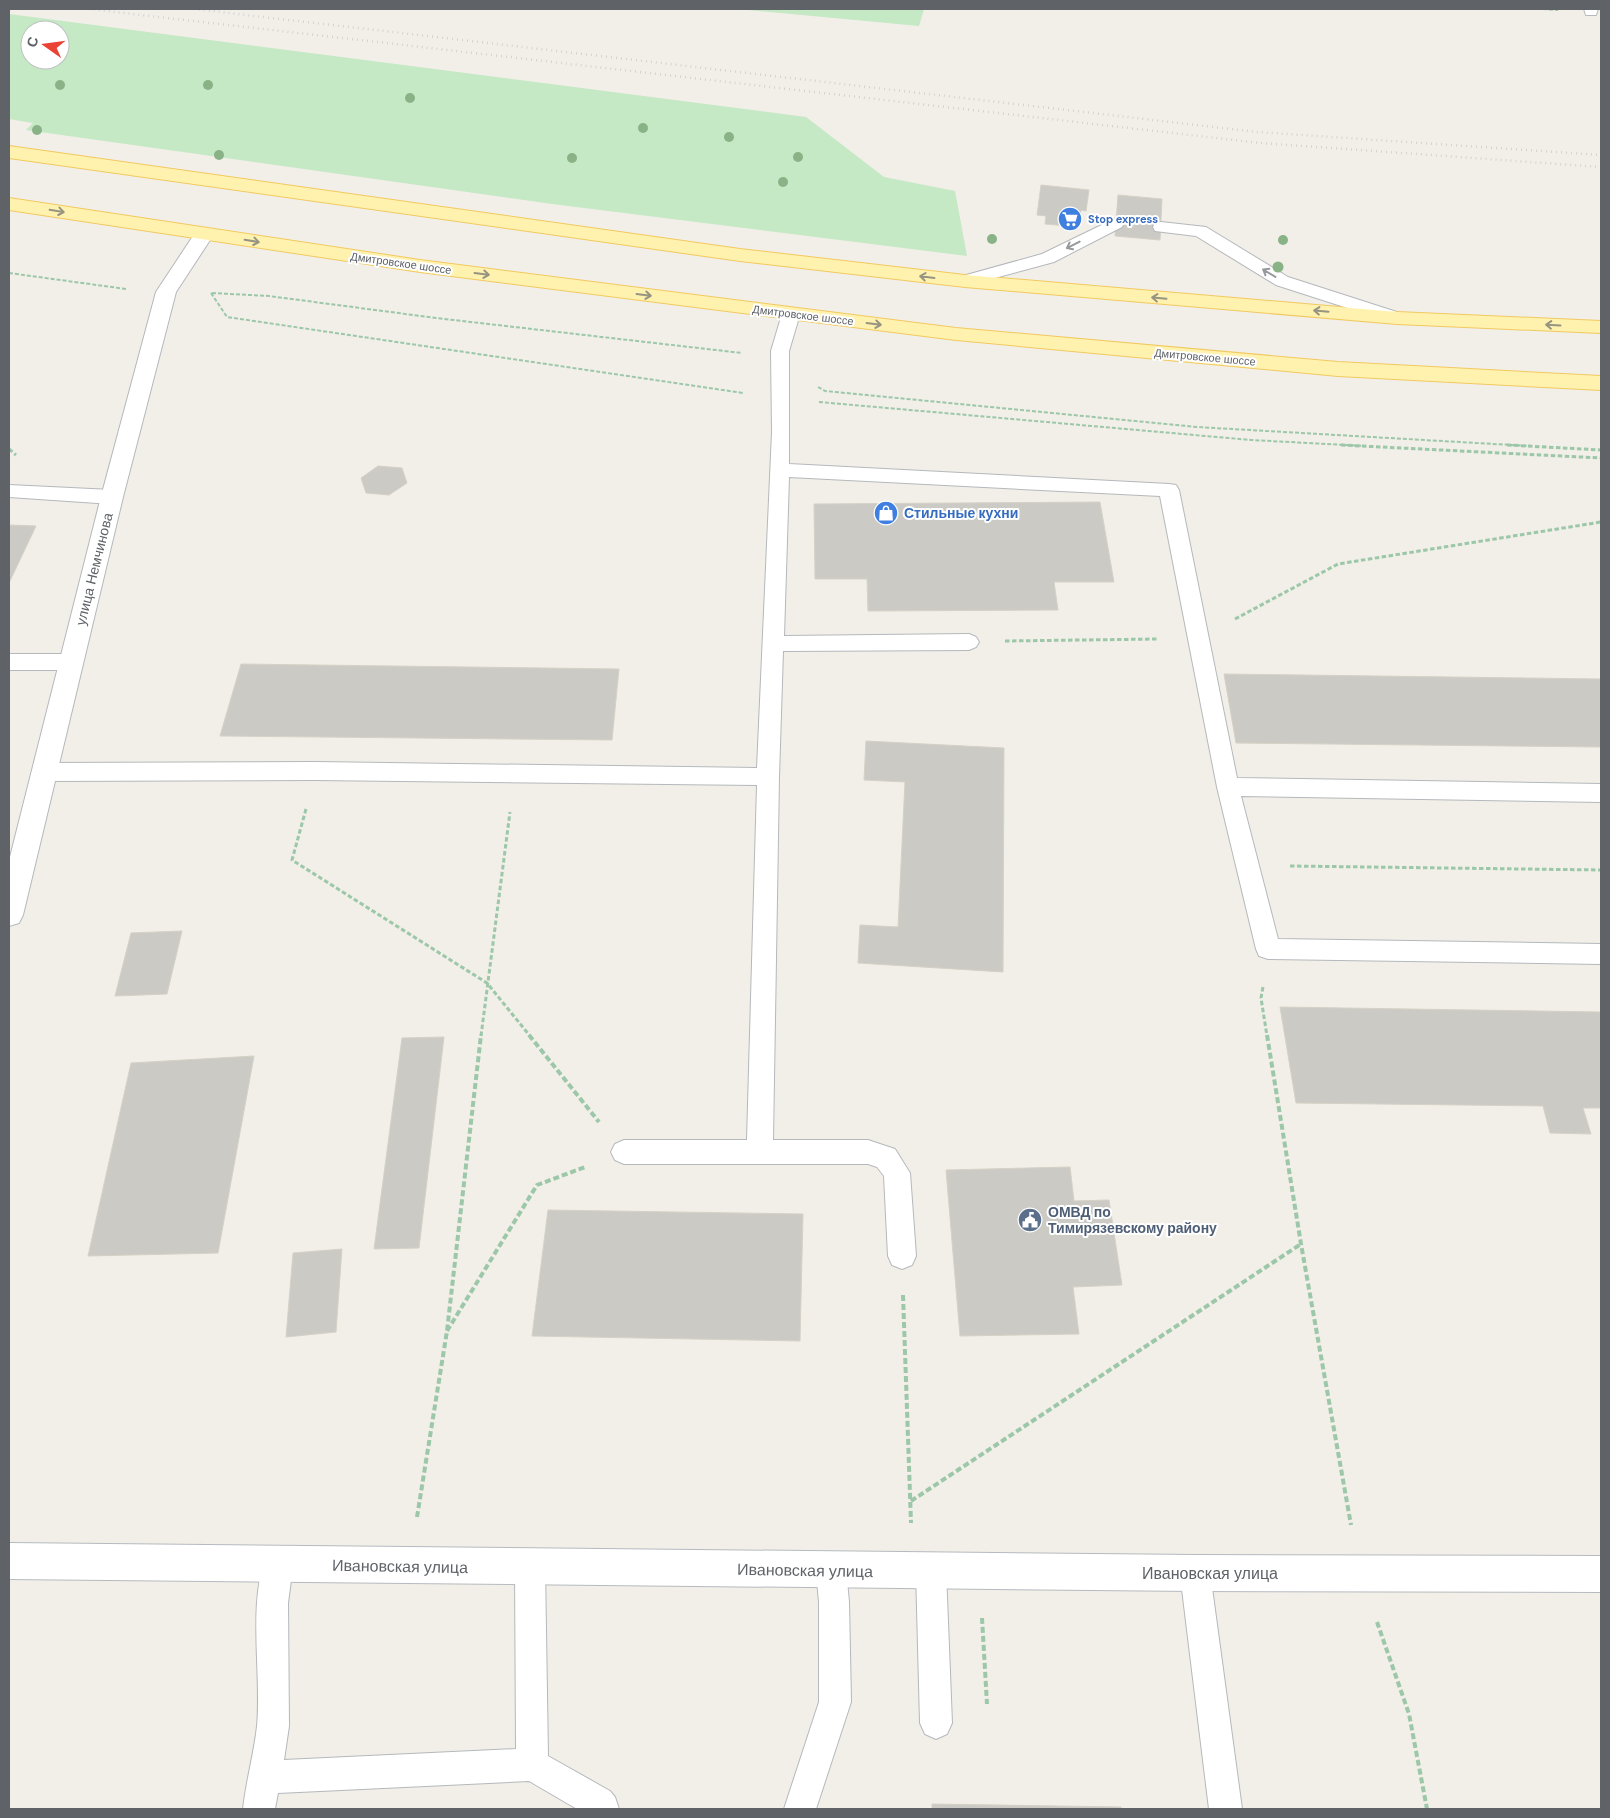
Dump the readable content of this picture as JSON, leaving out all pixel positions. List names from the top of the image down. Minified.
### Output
{"streets":{"main road":["Дмитровское шоссе"],"street":["улица Немчинова","Ивановская улица"]},"crossings":[["Дмитровское шоссе","улица Немчинова"]],"places":{"supermarket":["Stop express"],"shop":["Стильные кухни"],"public building":["ОМВД по Тимирязевскому району"]},"north":"left"}
